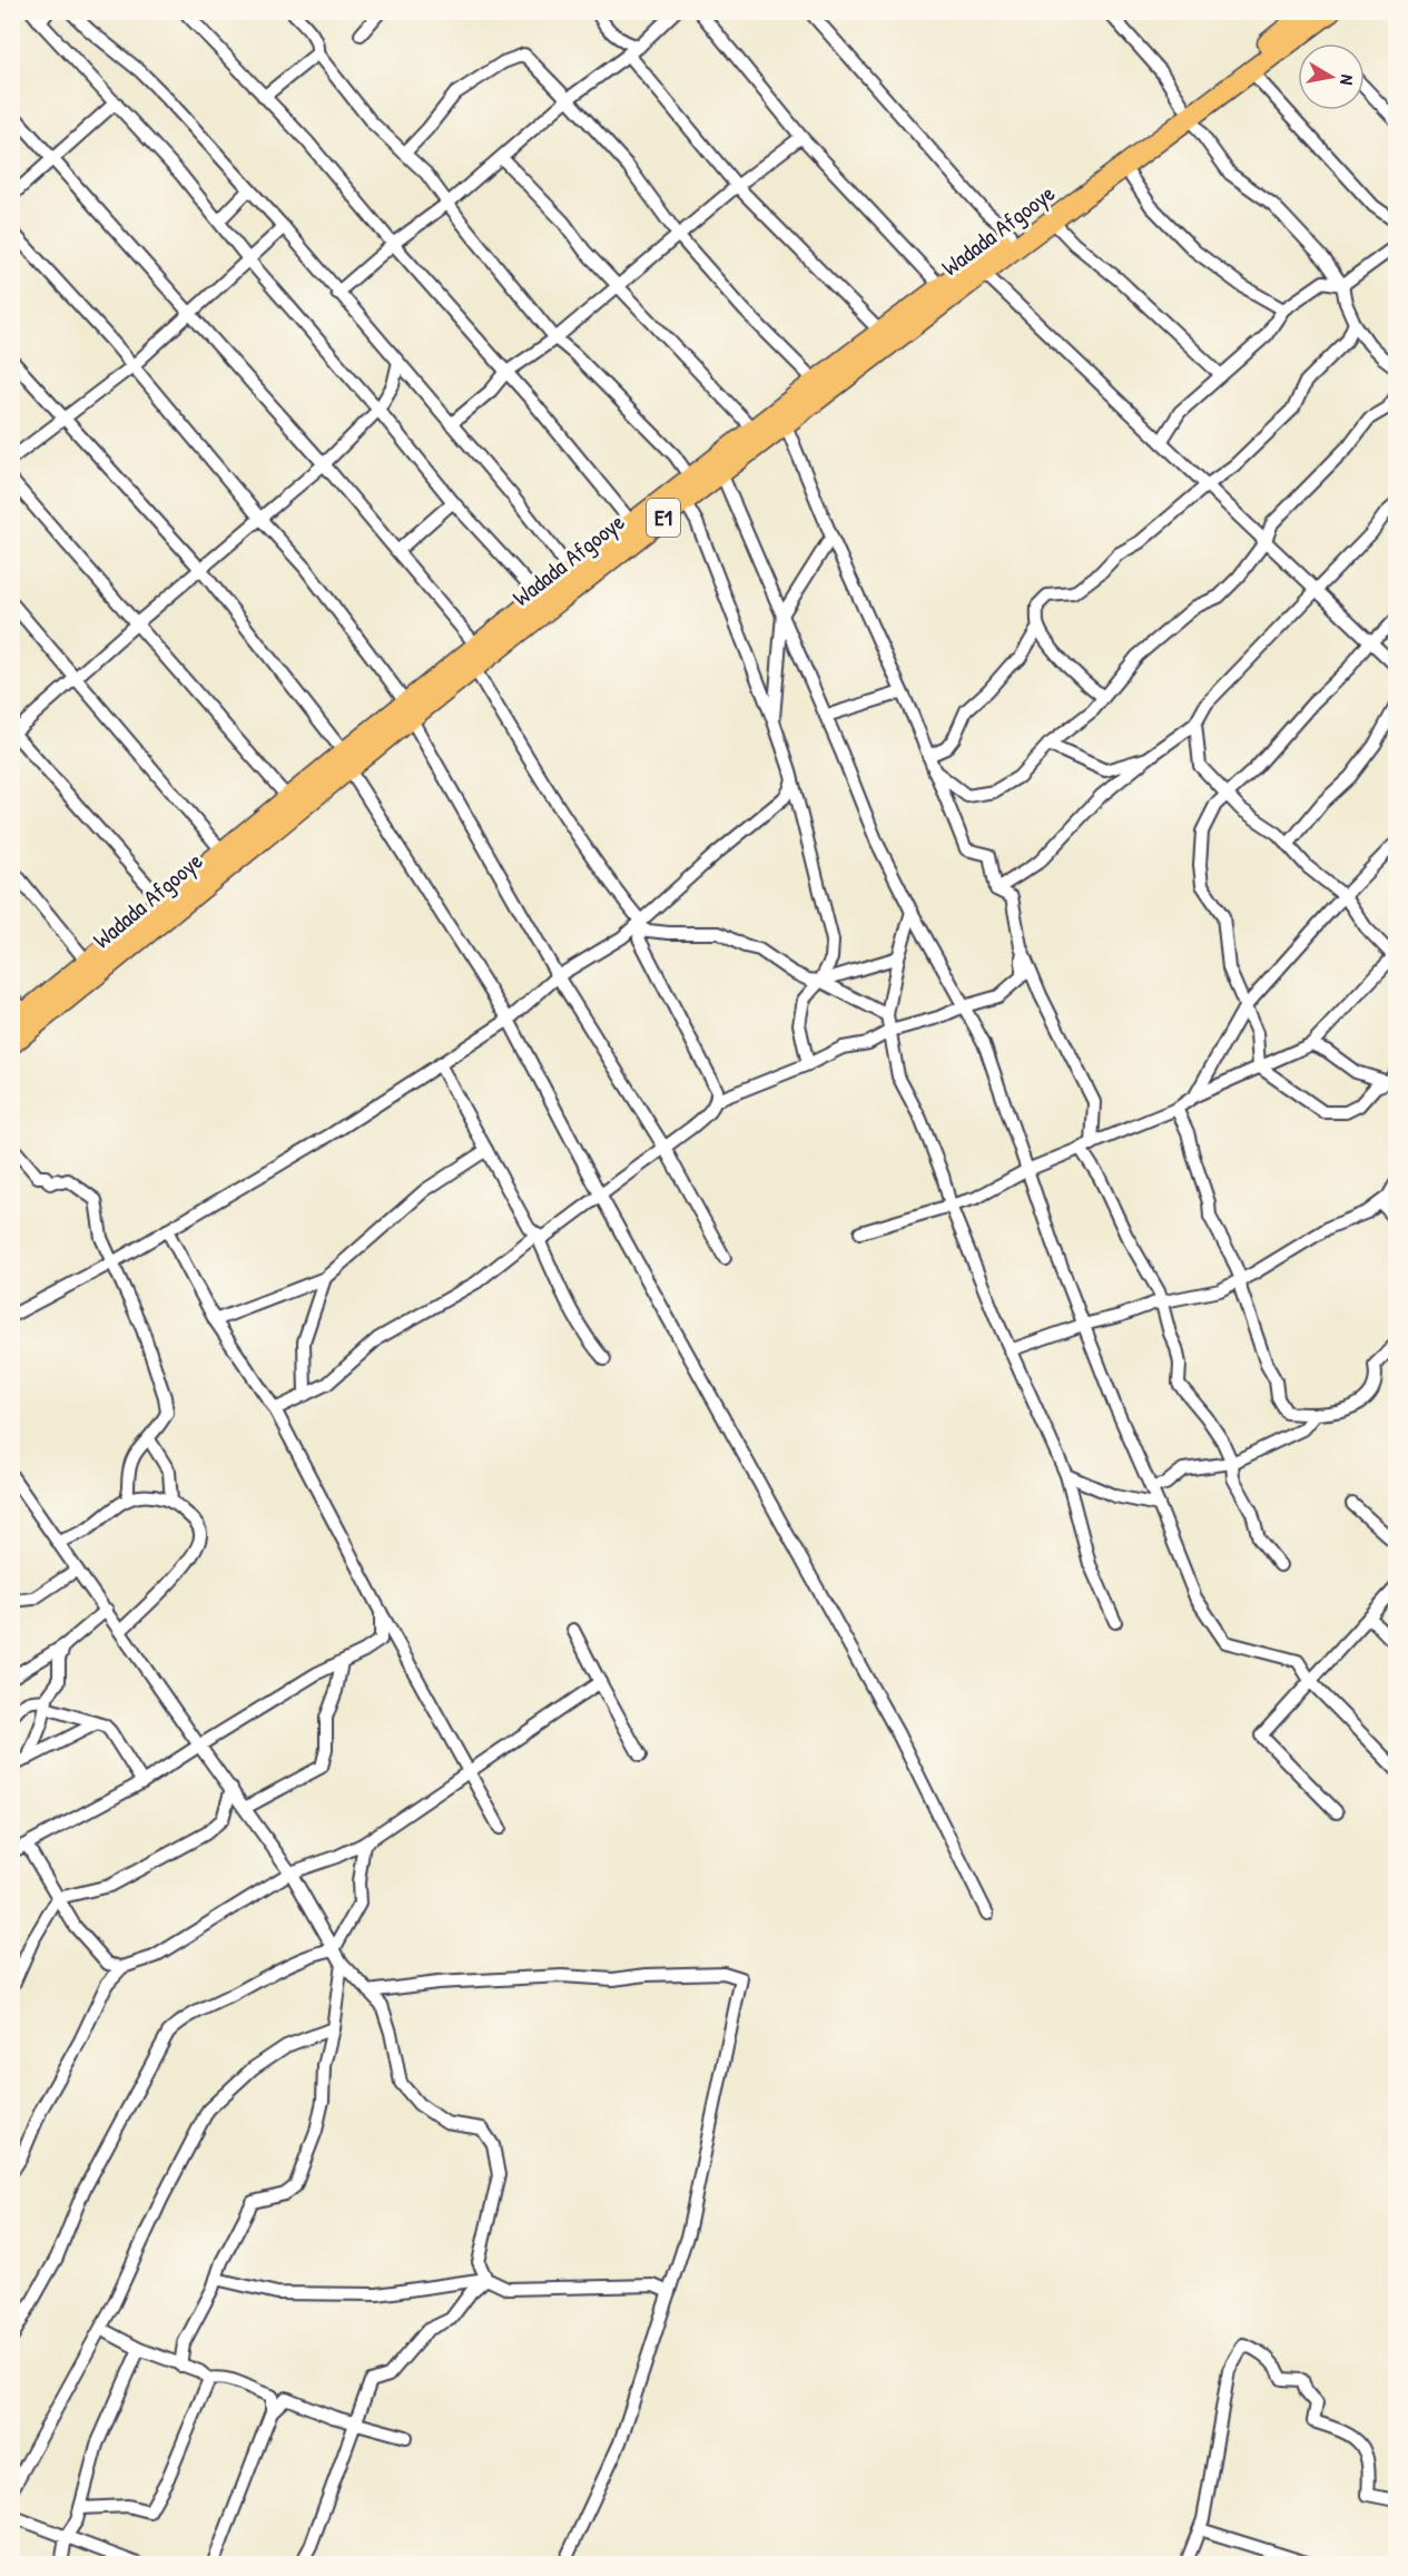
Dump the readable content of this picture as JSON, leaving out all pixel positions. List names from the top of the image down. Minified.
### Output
{"streets":{"highway":["Wadada Afgooye","E1"]},"north":"right"}
